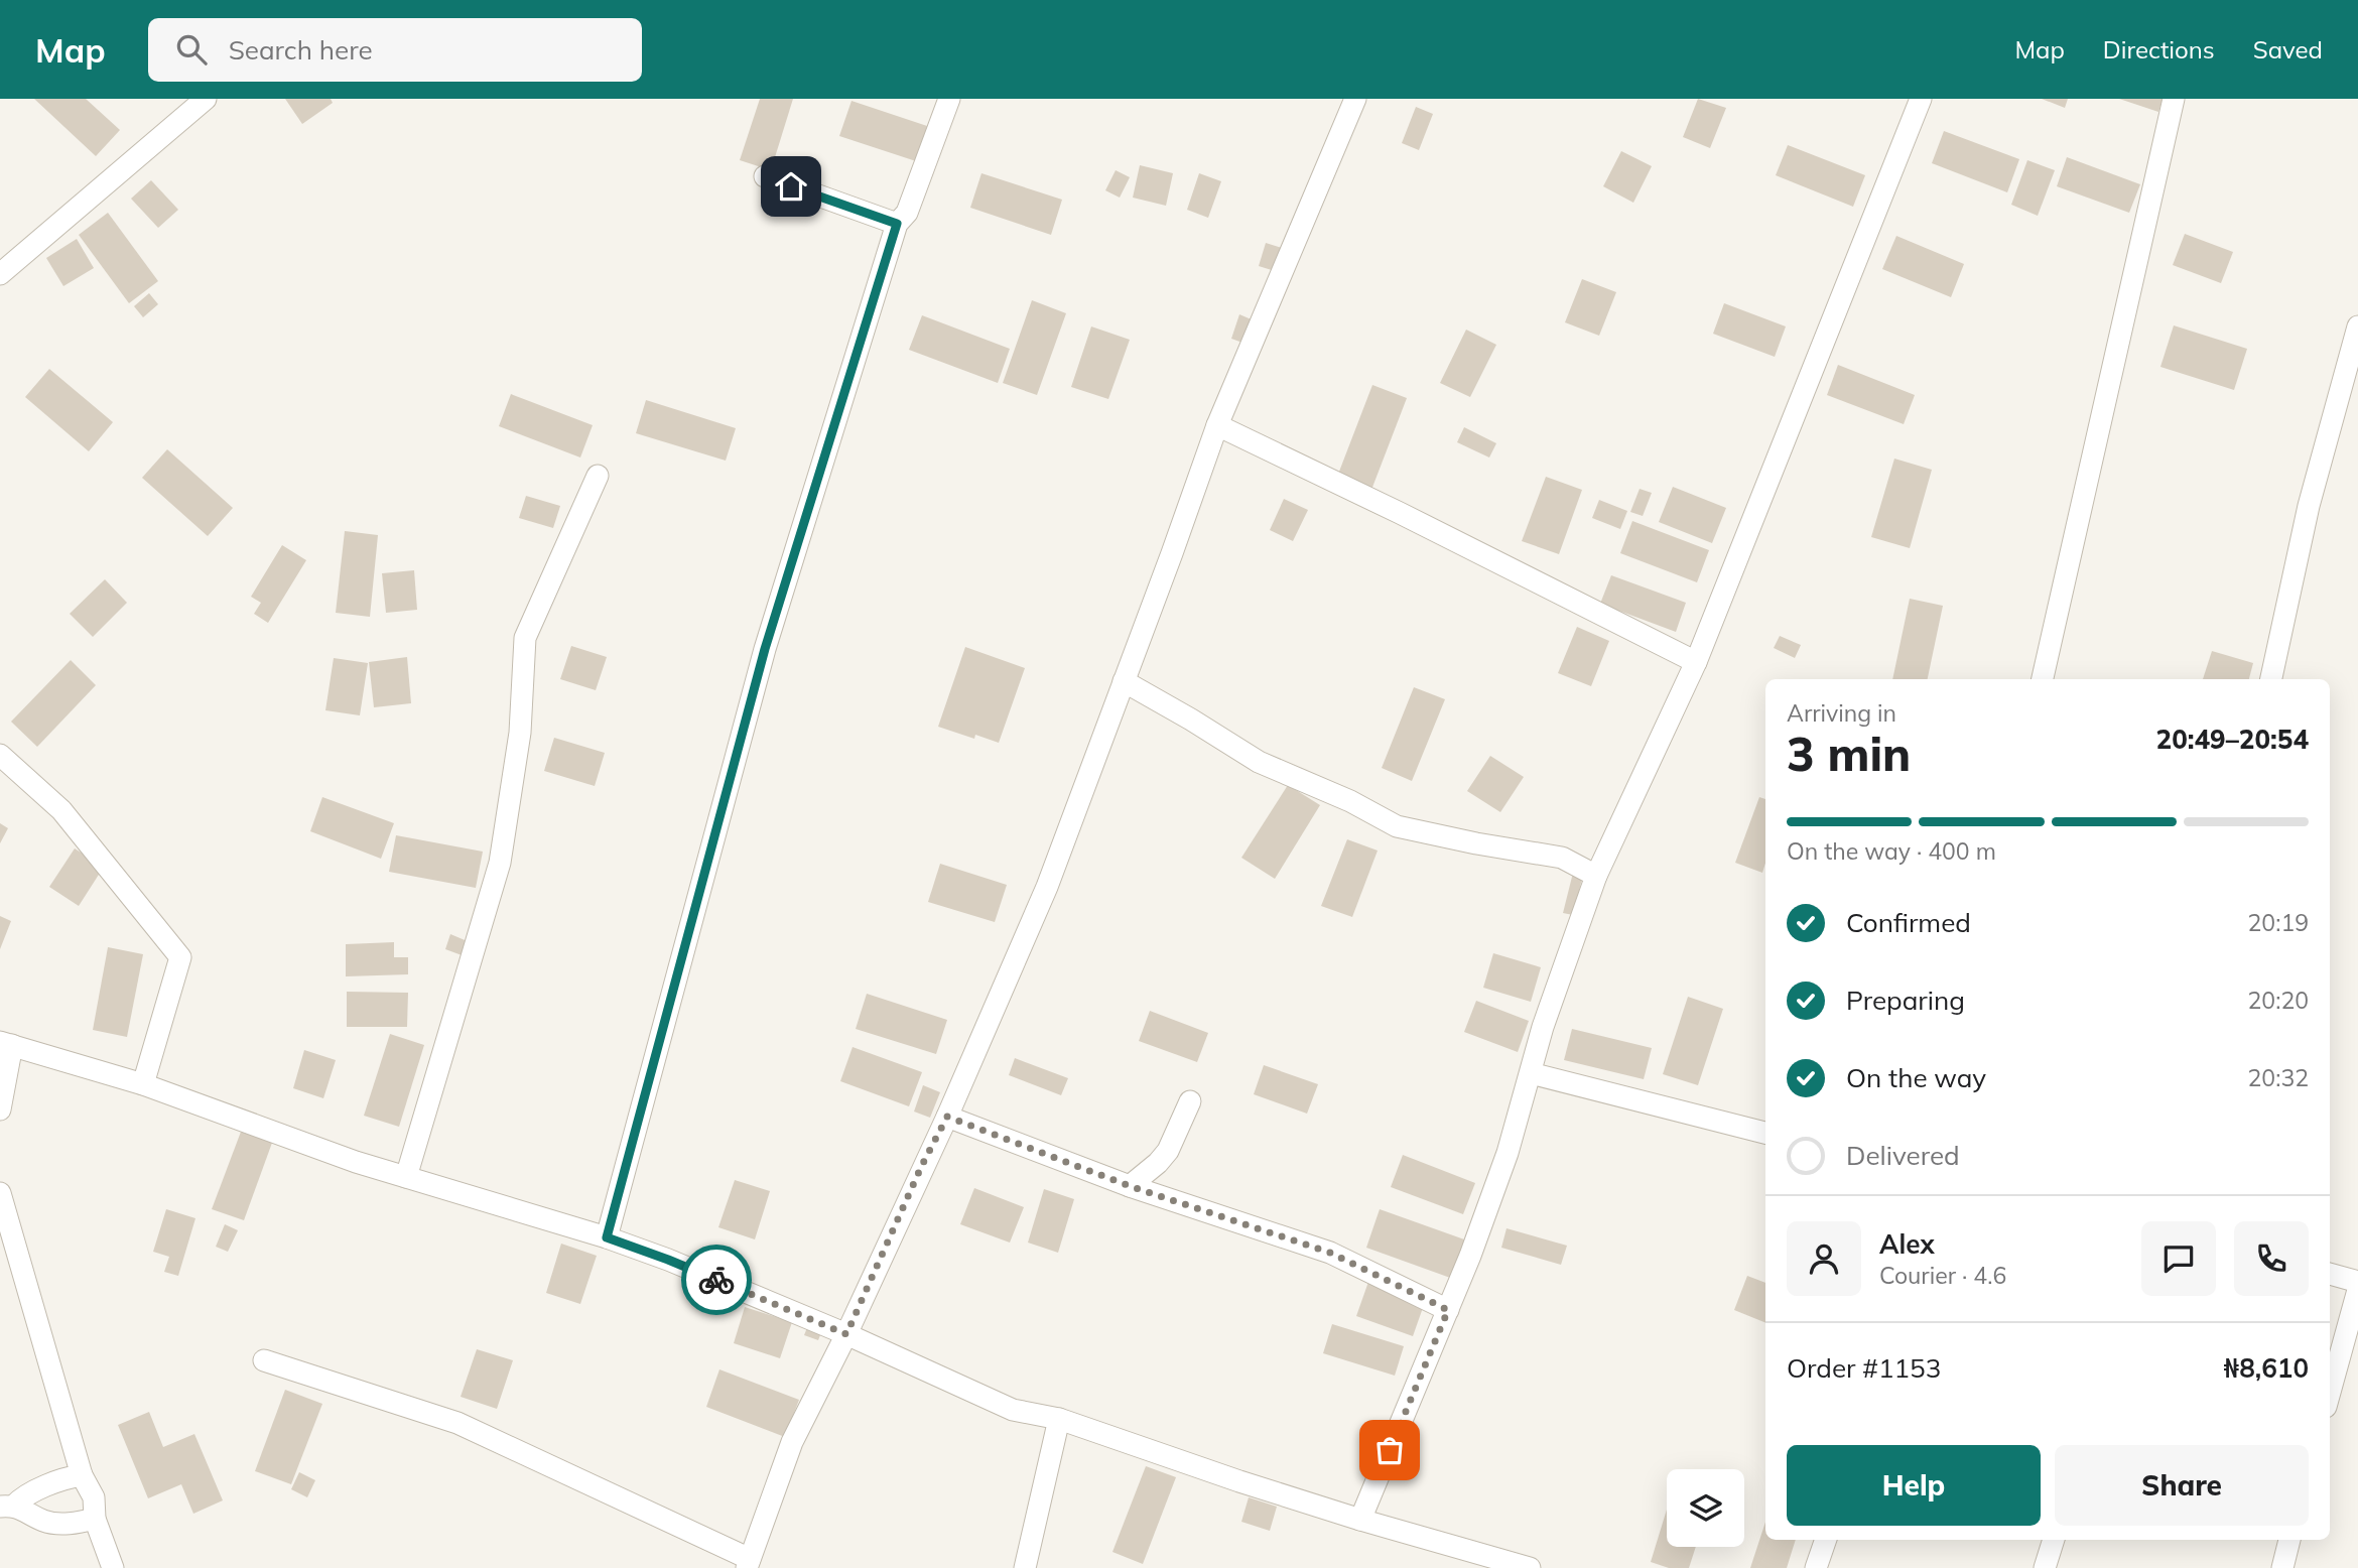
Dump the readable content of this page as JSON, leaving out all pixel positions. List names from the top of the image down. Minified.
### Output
{"page":{"header":"Map","search":"Search here","nav":["Map","Directions","Saved"],"heading":["3 min","Arriving in","20:49–20:54"],"panel":["Alex","Courier · 4.6","Order #1153","₦8,610"],"bar":"On the way · 400 m","list":[["Confirmed","20:19"],["Preparing","20:20"],["On the way","20:32"],"Delivered"],"buttons":["Help","Share"]}}
